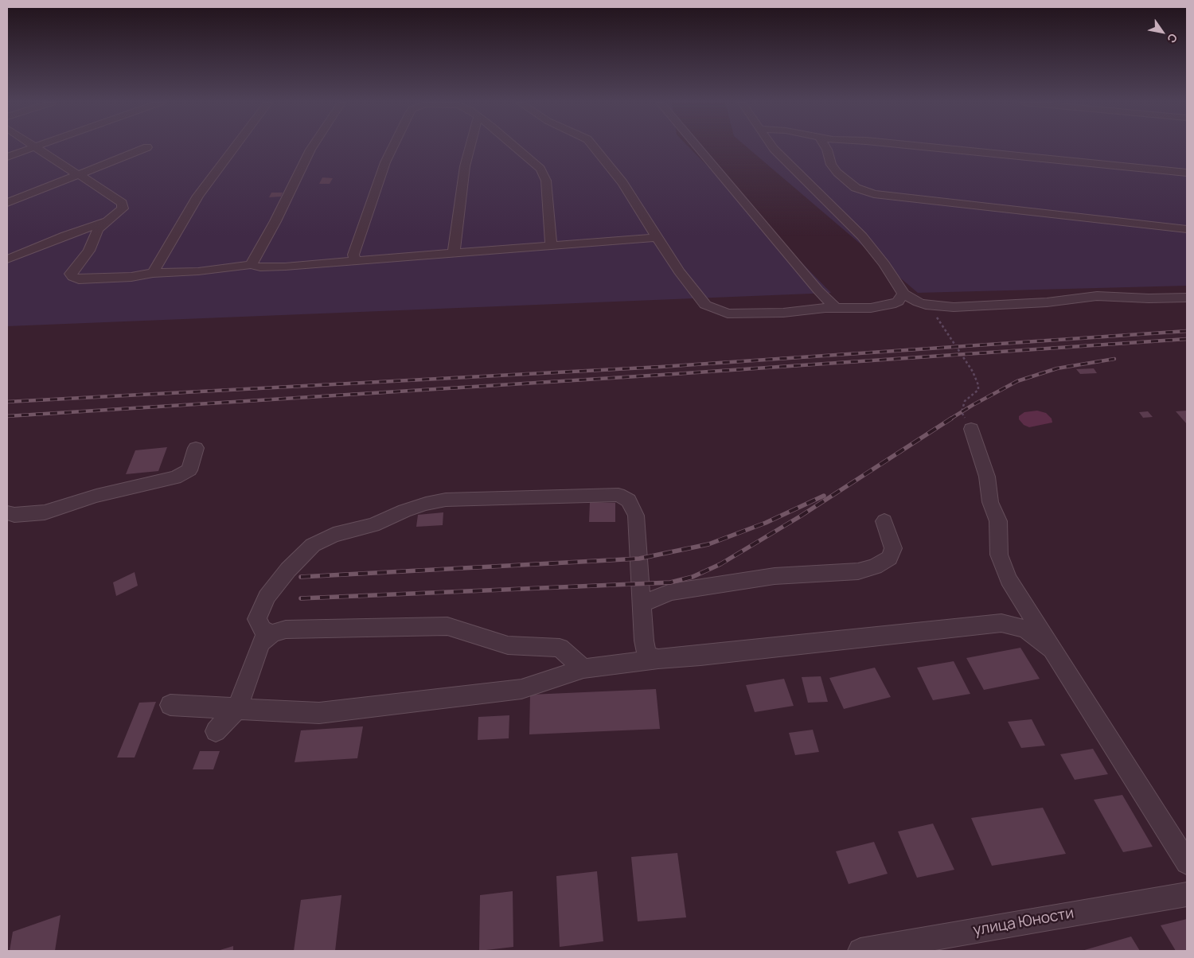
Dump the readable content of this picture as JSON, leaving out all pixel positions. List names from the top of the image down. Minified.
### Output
{"streets":{"street":["улица Юности"]},"north":"bottom right"}
